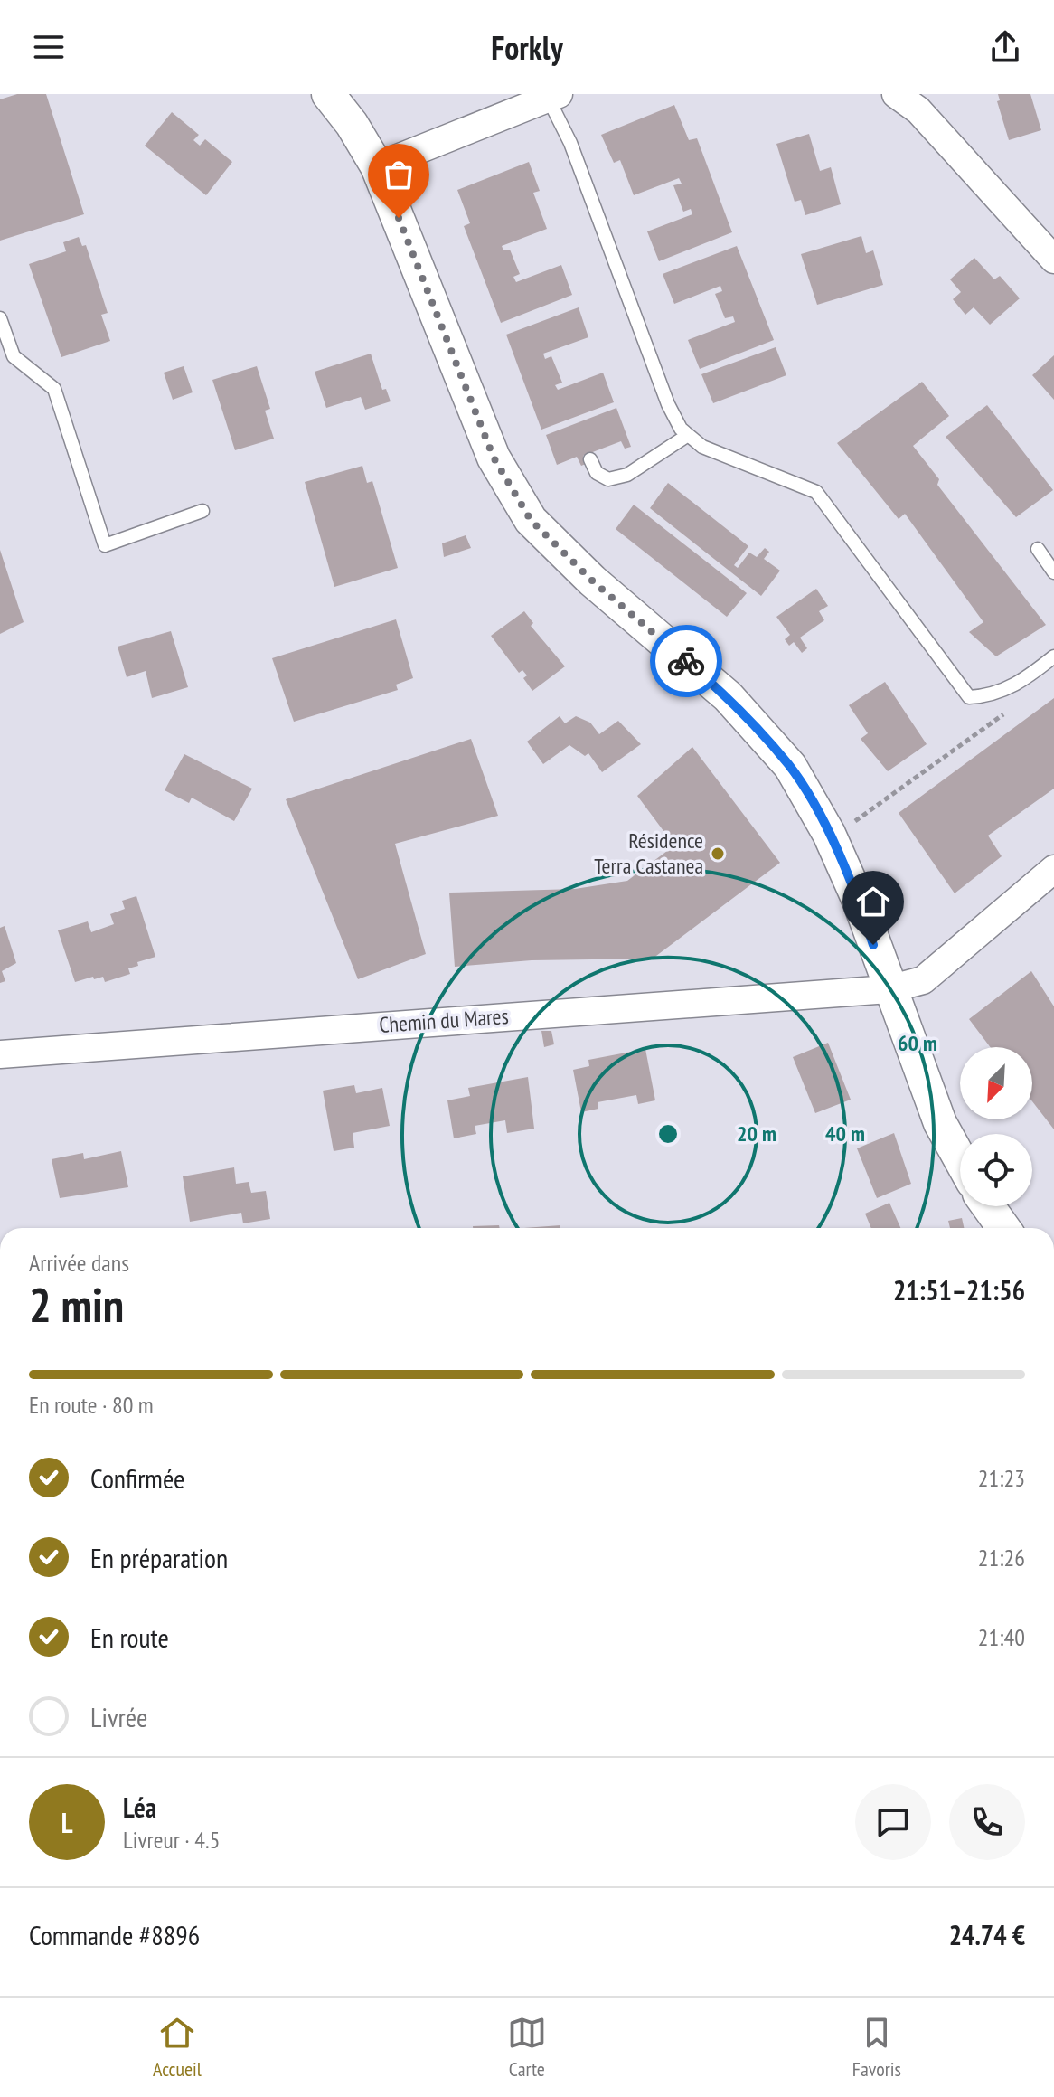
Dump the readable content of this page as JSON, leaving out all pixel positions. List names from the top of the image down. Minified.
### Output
{"streets":{"street":["Chemin du Mares"]},"places":["Résidence Terra Castanea"],"north":"bottom left","page":{"header":"Forkly","heading":["2 min","Arrivée dans","21:51–21:56"],"panel":["Léa","Livreur · 4.5","Commande #8896","24.74 €"],"bar":"En route · 80 m","list":[["Confirmée","21:23"],["En préparation","21:26"],["En route","21:40"],"Livrée"],"round":"L","tabs":["Accueil","Carte","Favoris"]},"rings":["60 m","20 m","40 m"]}
